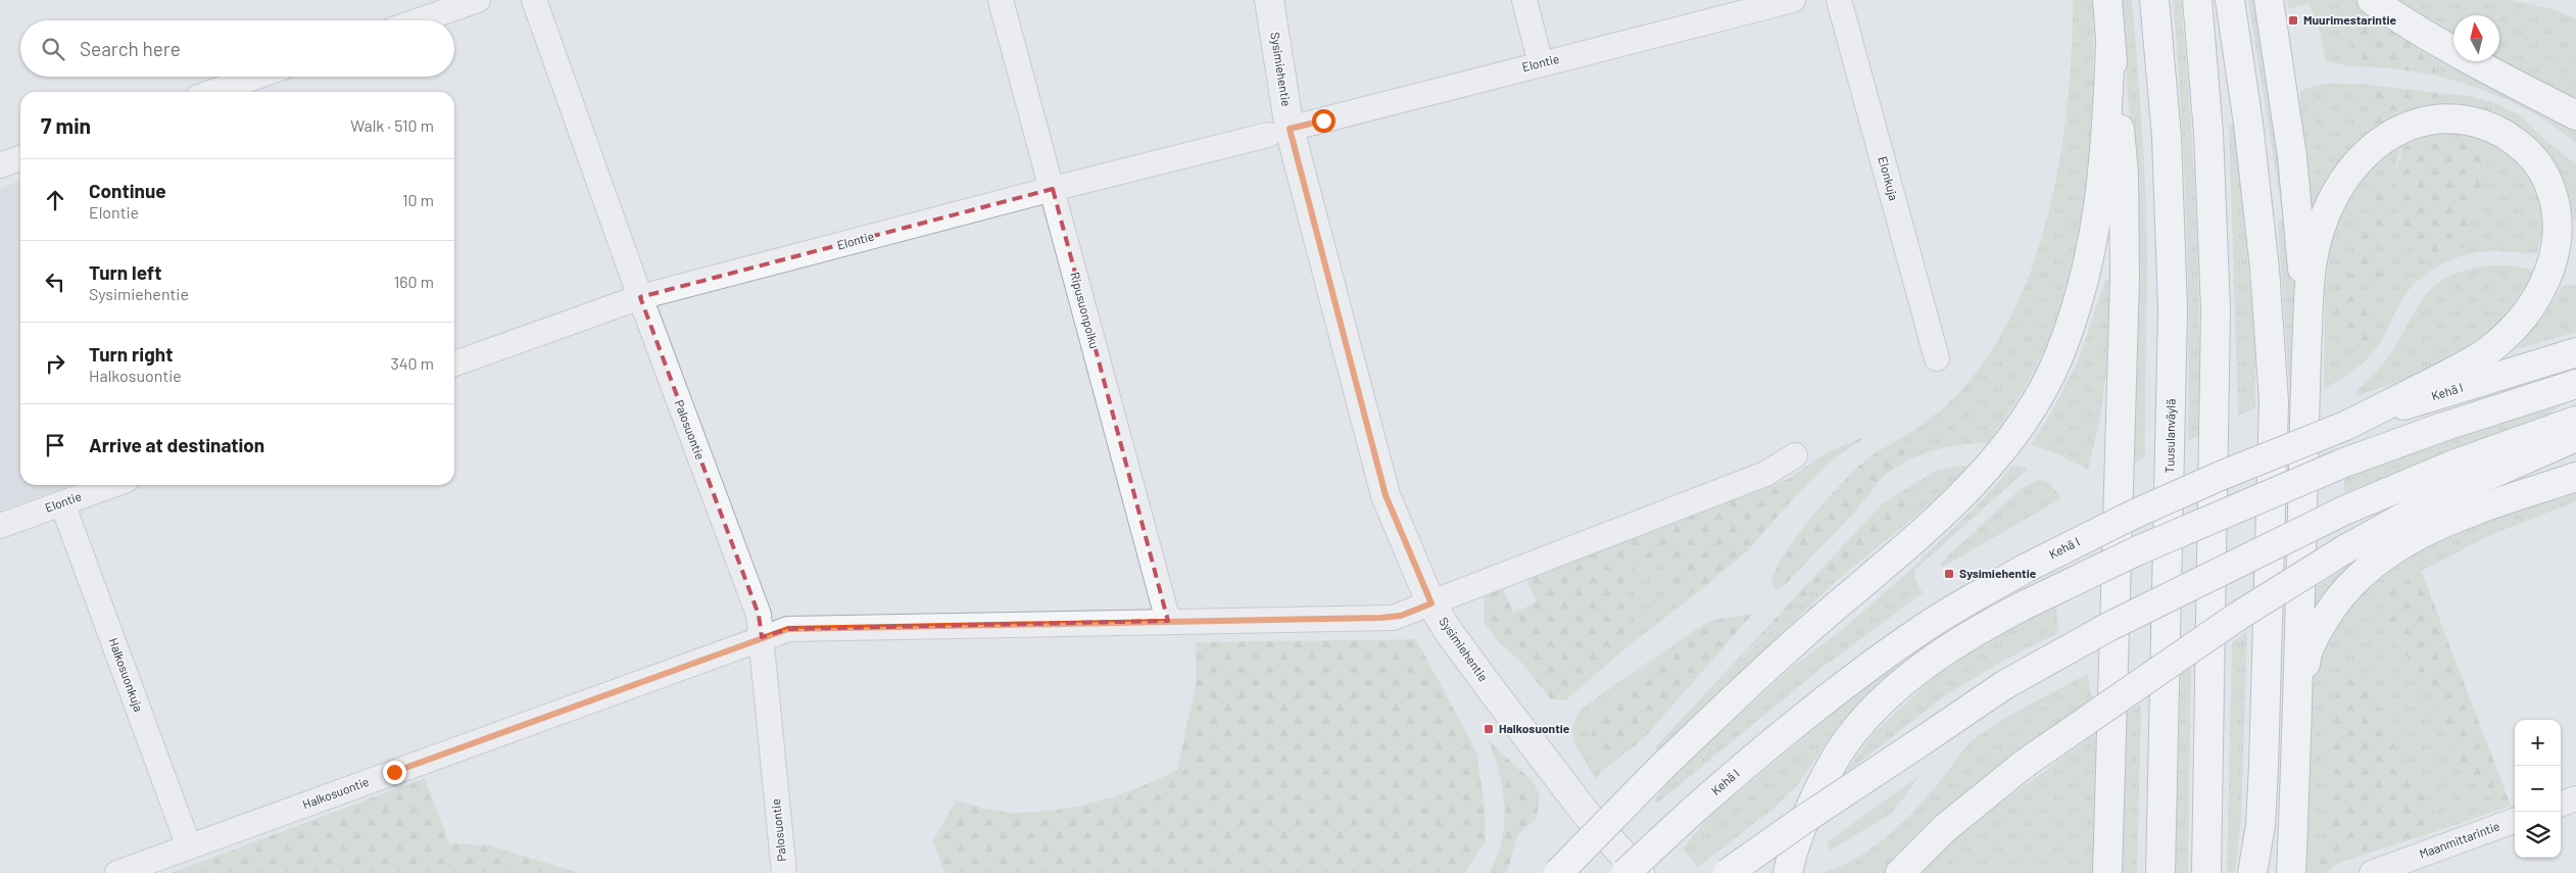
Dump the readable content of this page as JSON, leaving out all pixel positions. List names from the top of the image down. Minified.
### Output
{"streets":{"highway":["Kehä I","Tuusulanväylä"],"street":["Elontie","Sysimiehentie","Elonkuja","Ripusuonpolku","Palosuontie","Halkosuonkuja","Halkosuontie","Maanmittarintie"]},"crossings":[["Elontie","Sysimiehentie"],["Elontie","Ripusuonpolku"],["Elontie","Palosuontie"],["Elontie","Halkosuonkuja"],["Sysimiehentie","Halkosuontie"],["Ripusuonpolku","Halkosuontie"],["Palosuontie","Halkosuontie"],["Halkosuonkuja","Halkosuontie"]],"places":{"transit":["Muurimestarintie","Sysimiehentie","Halkosuontie"]},"north":"top","page":{"search":"Search here","heading":["7 min","Walk · 510 m"],"list":[["Continue","Elontie","10 m"],["Turn left","Sysimiehentie","160 m"],["Turn right","Halkosuontie","340 m"],"Arrive at destination"],"map_buttons":["+","−"]}}
